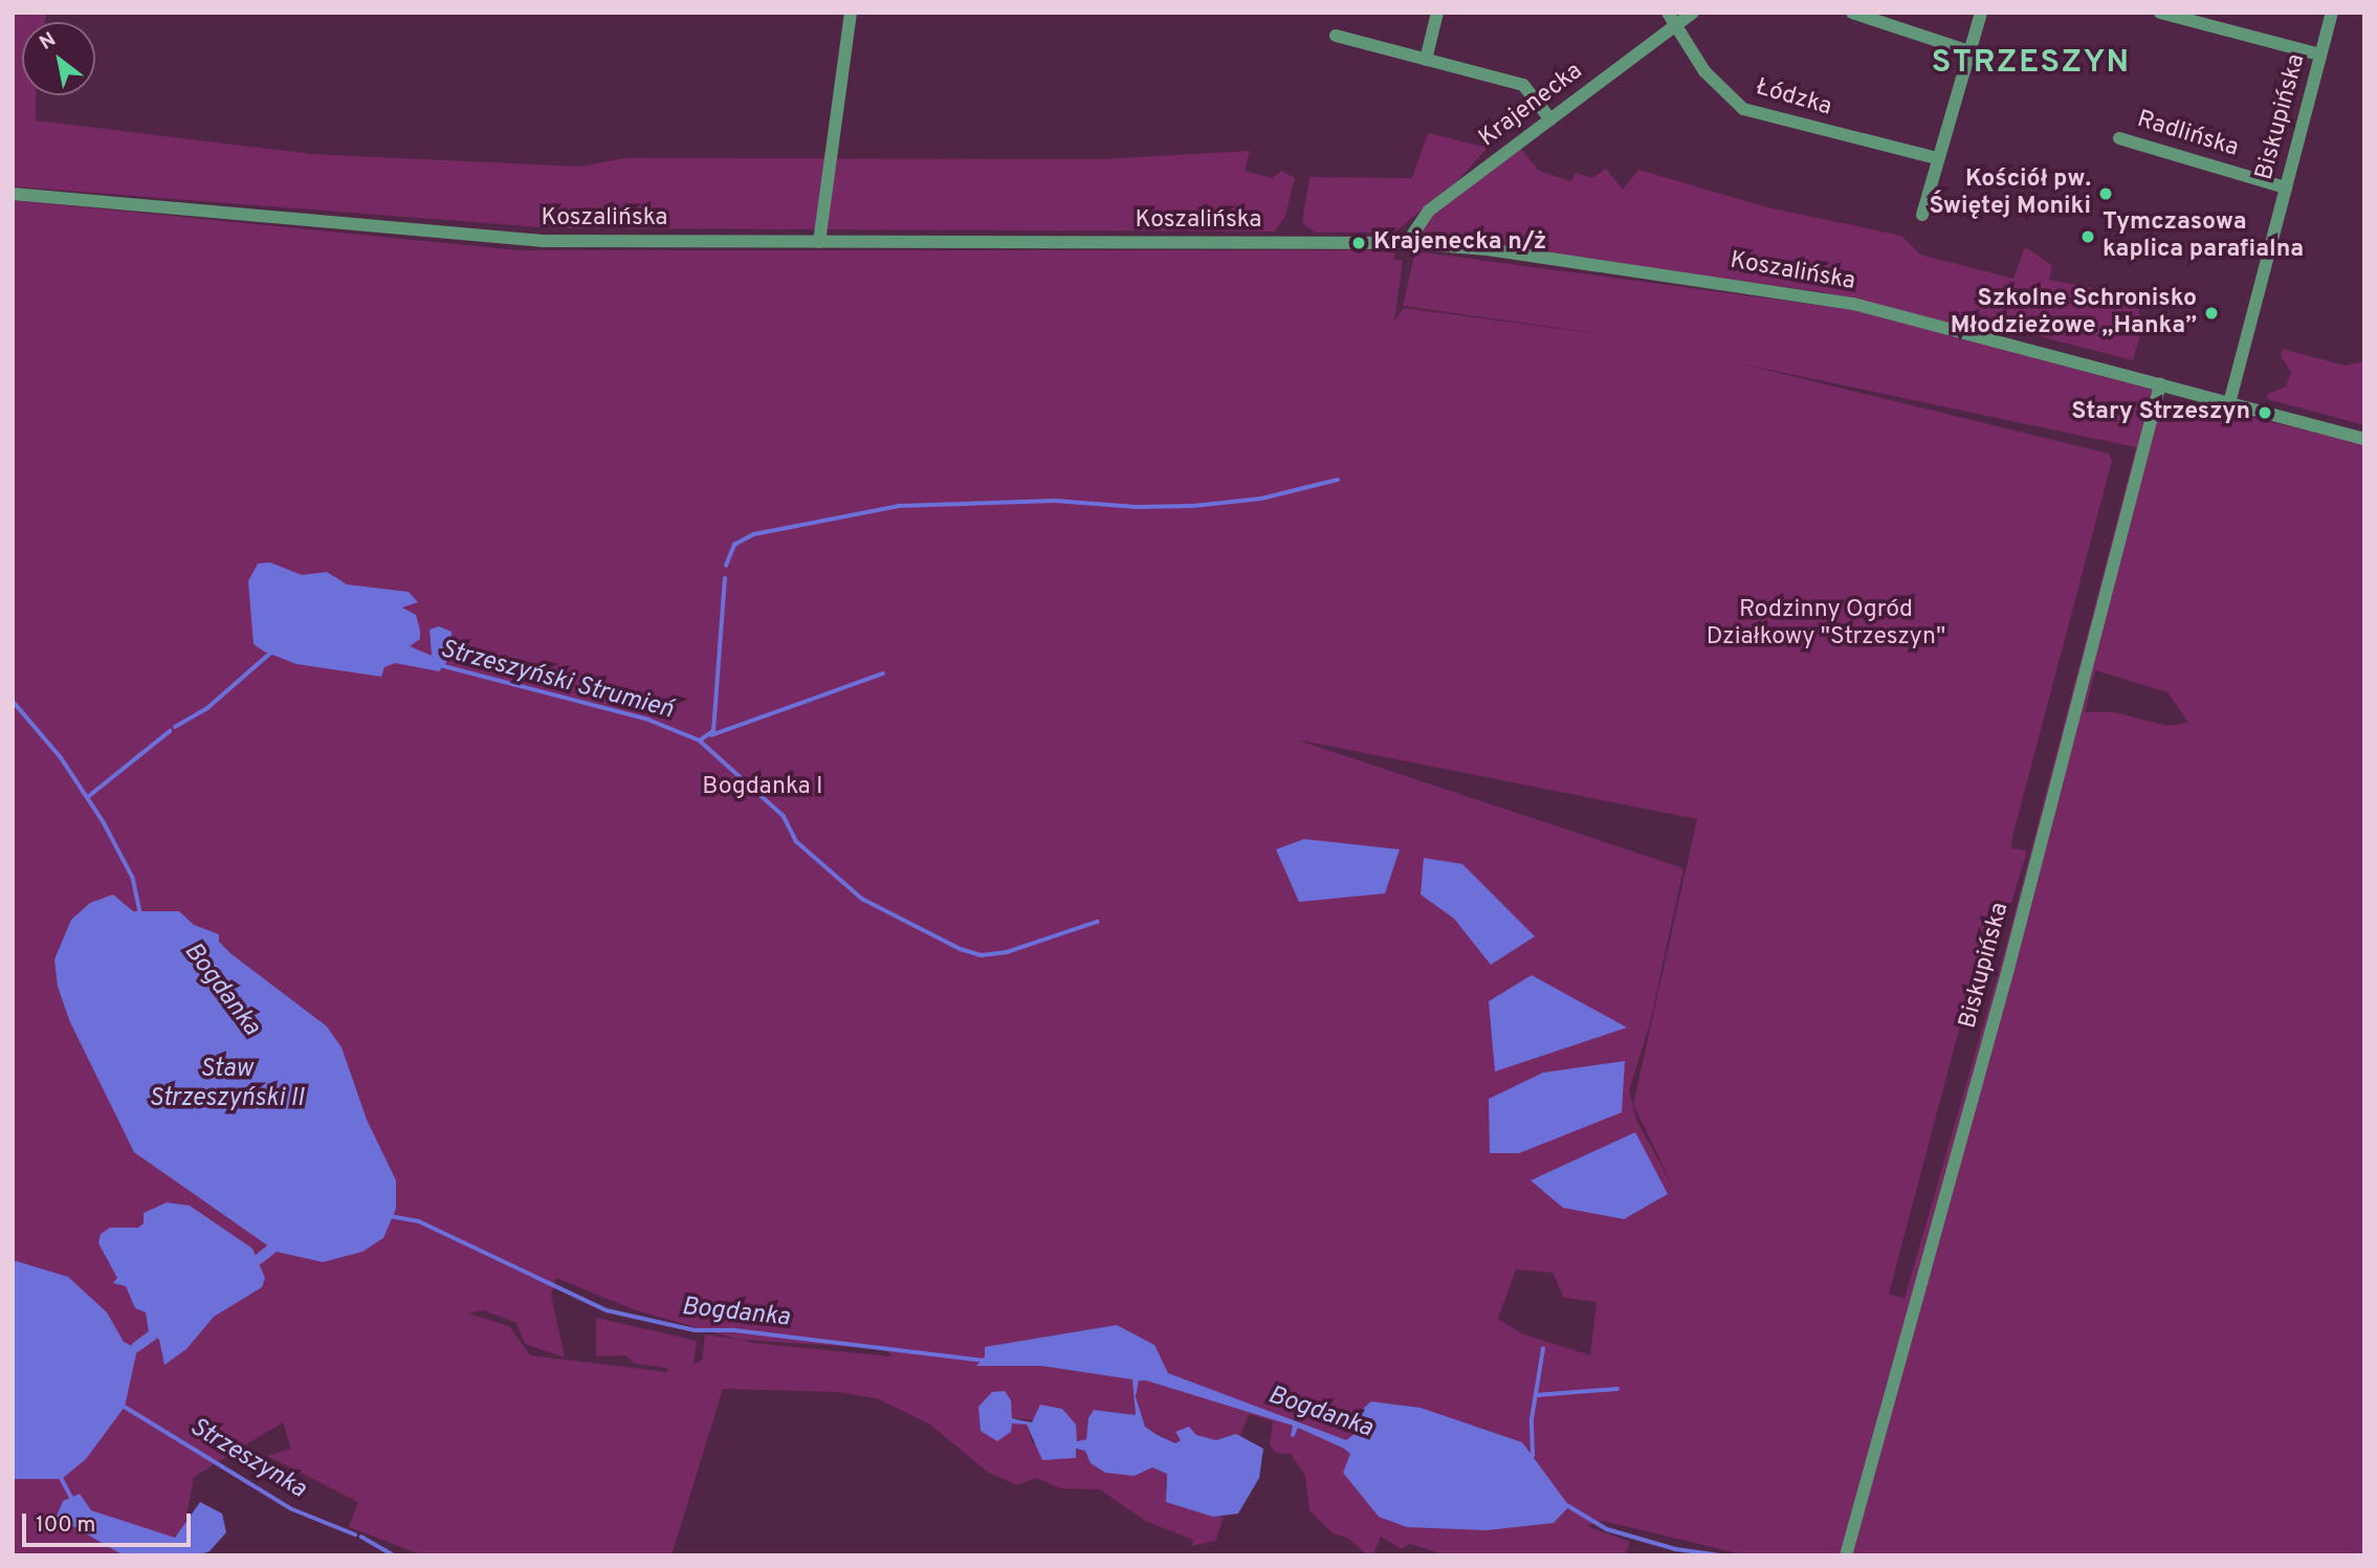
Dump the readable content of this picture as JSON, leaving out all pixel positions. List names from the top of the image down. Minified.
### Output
{"streets":{"street":["Łódzka","Krajenecka","Biskupińska","Radlińska","Koszalińska"]},"crossings":[["Łódzka","Krajenecka"],["Krajenecka","Koszalińska"],["Biskupińska","Radlińska"],["Biskupińska","Koszalińska"]],"districts":["STRZESZYN"],"water":["Strzeszyński Strumień","Bogdanka","Staw Strzeszyński II","Strzeszynka"],"parks":["Rodzinny Ogród Działkowy \"Strzeszyn\"","Bogdanka I"],"places":["Kościół pw. Świętej Moniki","Tymczasowa kaplica parafialna","Krajenecka n/ż","Szkolne Schronisko Młodzieżowe „Hanka”","Stary Strzeszyn"],"scale_bar":"100 m","north":"top left"}
